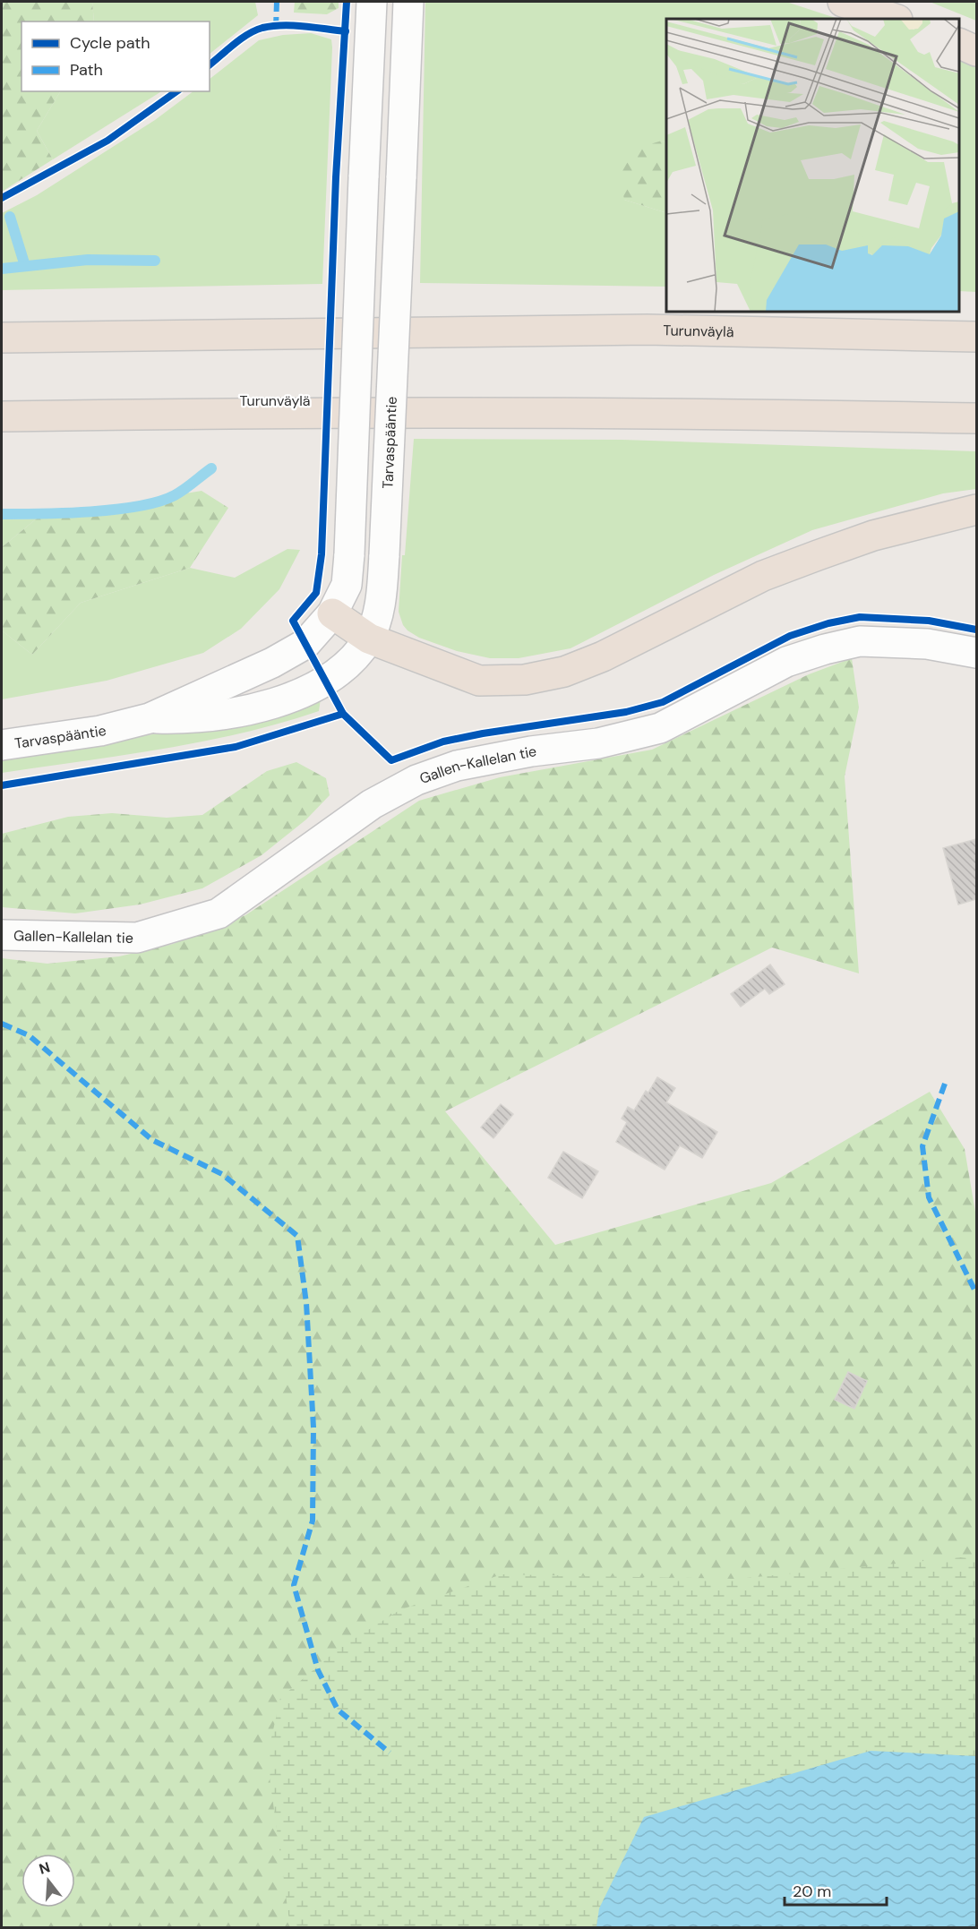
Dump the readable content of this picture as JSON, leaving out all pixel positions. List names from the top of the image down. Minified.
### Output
{"streets":{"highway":["Turunväylä"],"street":["Tarvaspääntie","Gallen-Kallelan tie"]},"legend":["Cycle path","Path"],"scale_bar":"20 m","north":"top"}
